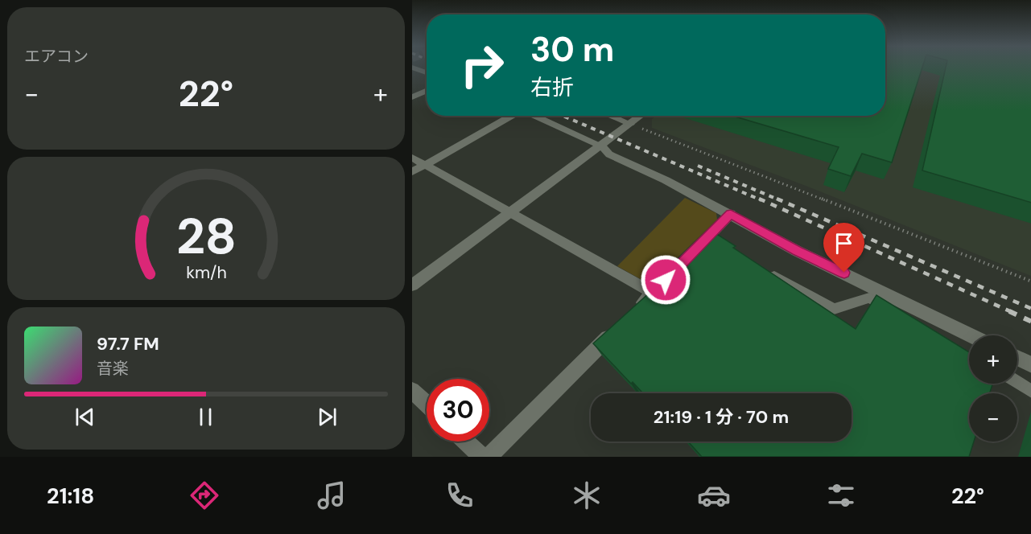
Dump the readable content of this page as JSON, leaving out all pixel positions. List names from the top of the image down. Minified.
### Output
{"page":{"tile":"エアコン","turn":["30 m","右折"],"heat":["−","22°","+"],"song":["97.7 FM","音楽"],"map_buttons":["+","−"],"limit":"30","trip":"21:19 · 1 分 · 70 m","tabs":["21:18","22°"],"gauge":["28","km/h"]}}
